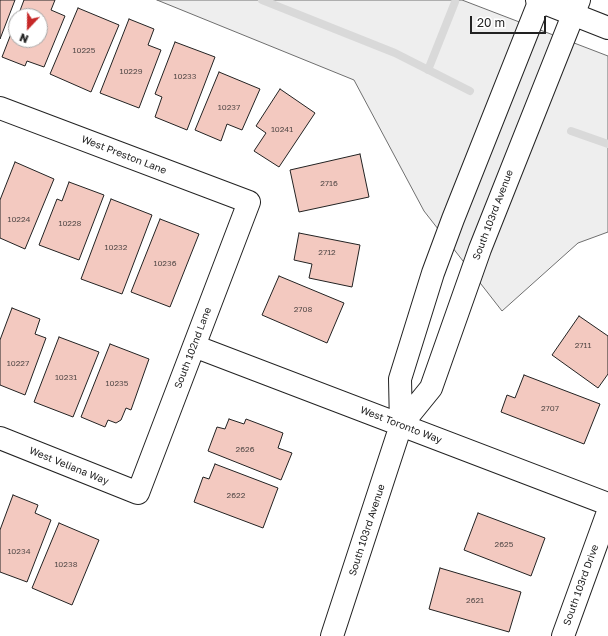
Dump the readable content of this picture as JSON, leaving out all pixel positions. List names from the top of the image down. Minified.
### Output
{"streets":{"street":["West Preston Lane","South 103rd Avenue","South 102nd Lane","West Toronto Way","West Veliana Way","South 103rd Drive"]},"crossings":[["West Preston Lane","South 102nd Lane"],["South 103rd Avenue","West Toronto Way"],["South 102nd Lane","West Toronto Way"],["South 102nd Lane","West Veliana Way"]],"house_numbers":["10225","10229","10233","10237","10241","2716","10224","10228","10232","2712","10236","2708","2711","10227","10231","10235","2707","2626","2622","2625","10234","10238","2621"],"scale_bar":"20 m","north":"bottom"}
